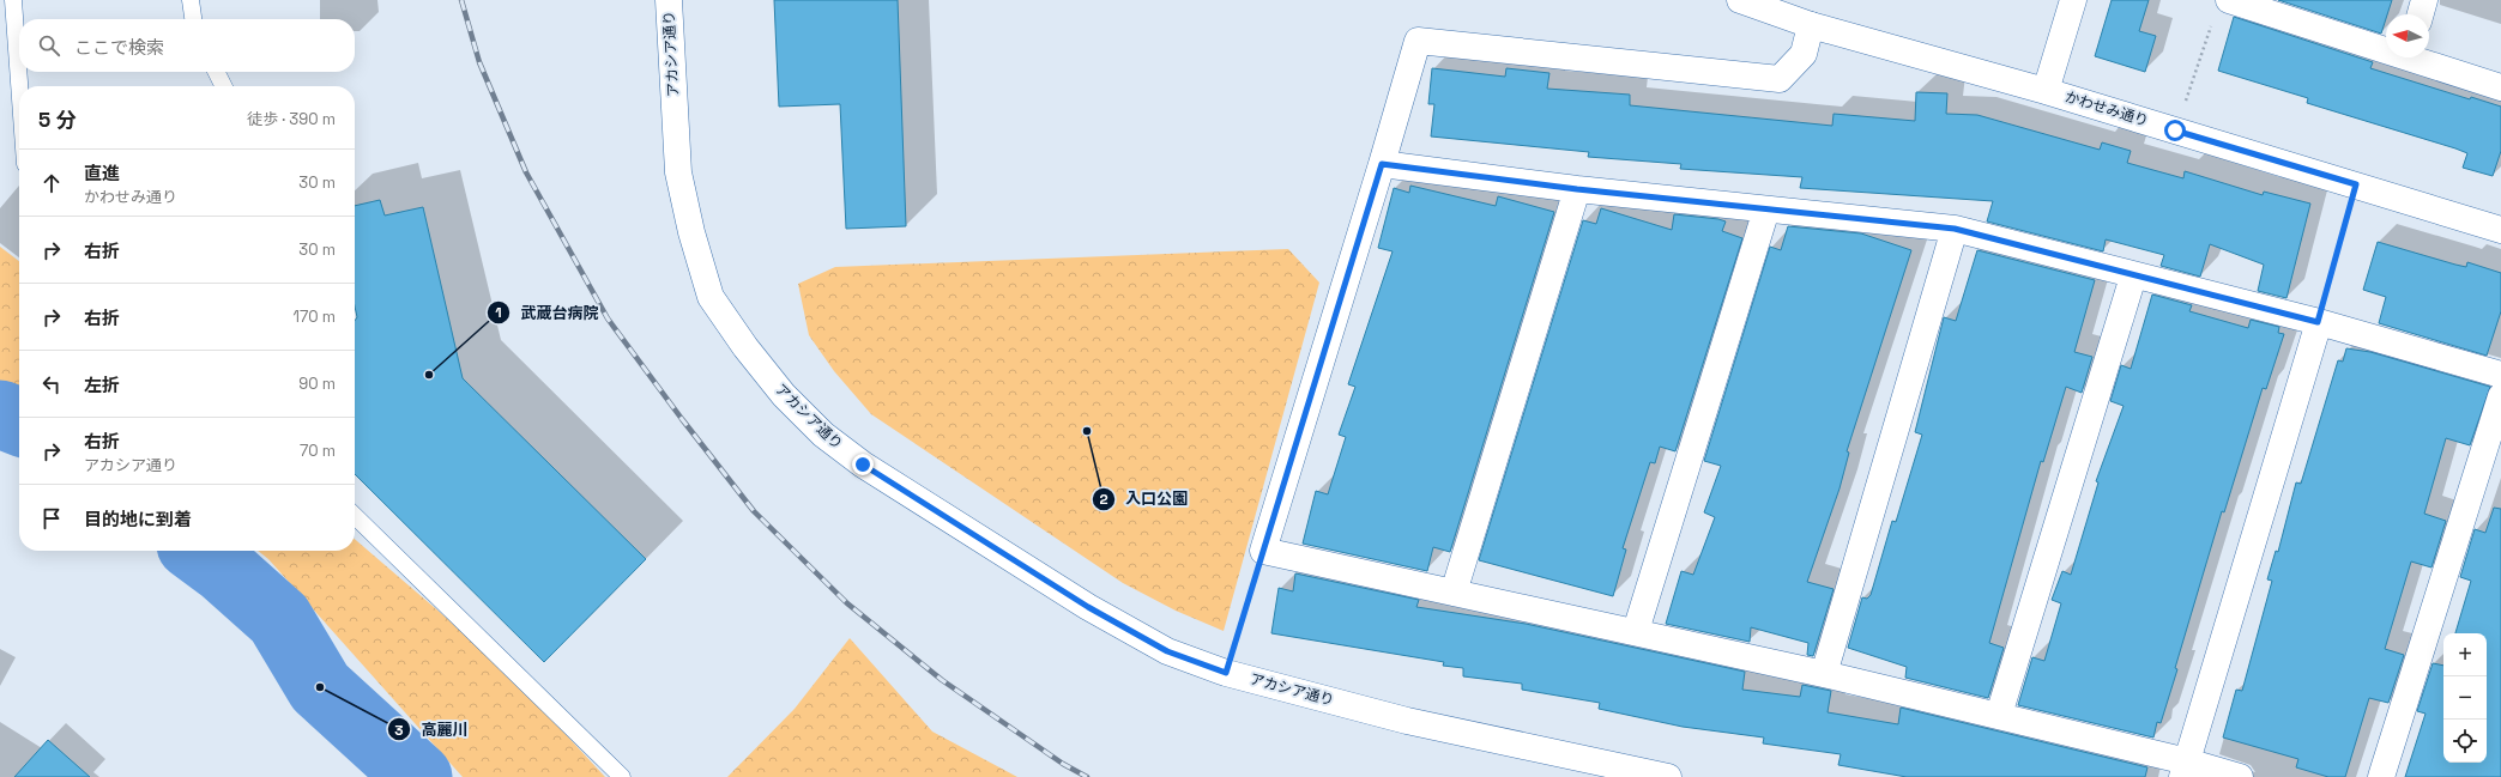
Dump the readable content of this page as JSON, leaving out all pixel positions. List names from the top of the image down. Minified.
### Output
{"streets":{"street":["アカシア通り","かわせみ通り"]},"places":["武蔵台病院","入口公園","高麗川"],"north":"left","page":{"search":"ここで検索","heading":["5 分","徒歩 · 390 m"],"list":[["直進","かわせみ通り","30 m"],["右折","30 m"],["右折","170 m"],["左折","90 m"],["右折","アカシア通り","70 m"],"目的地に到着"],"map_buttons":["+","−"]}}
